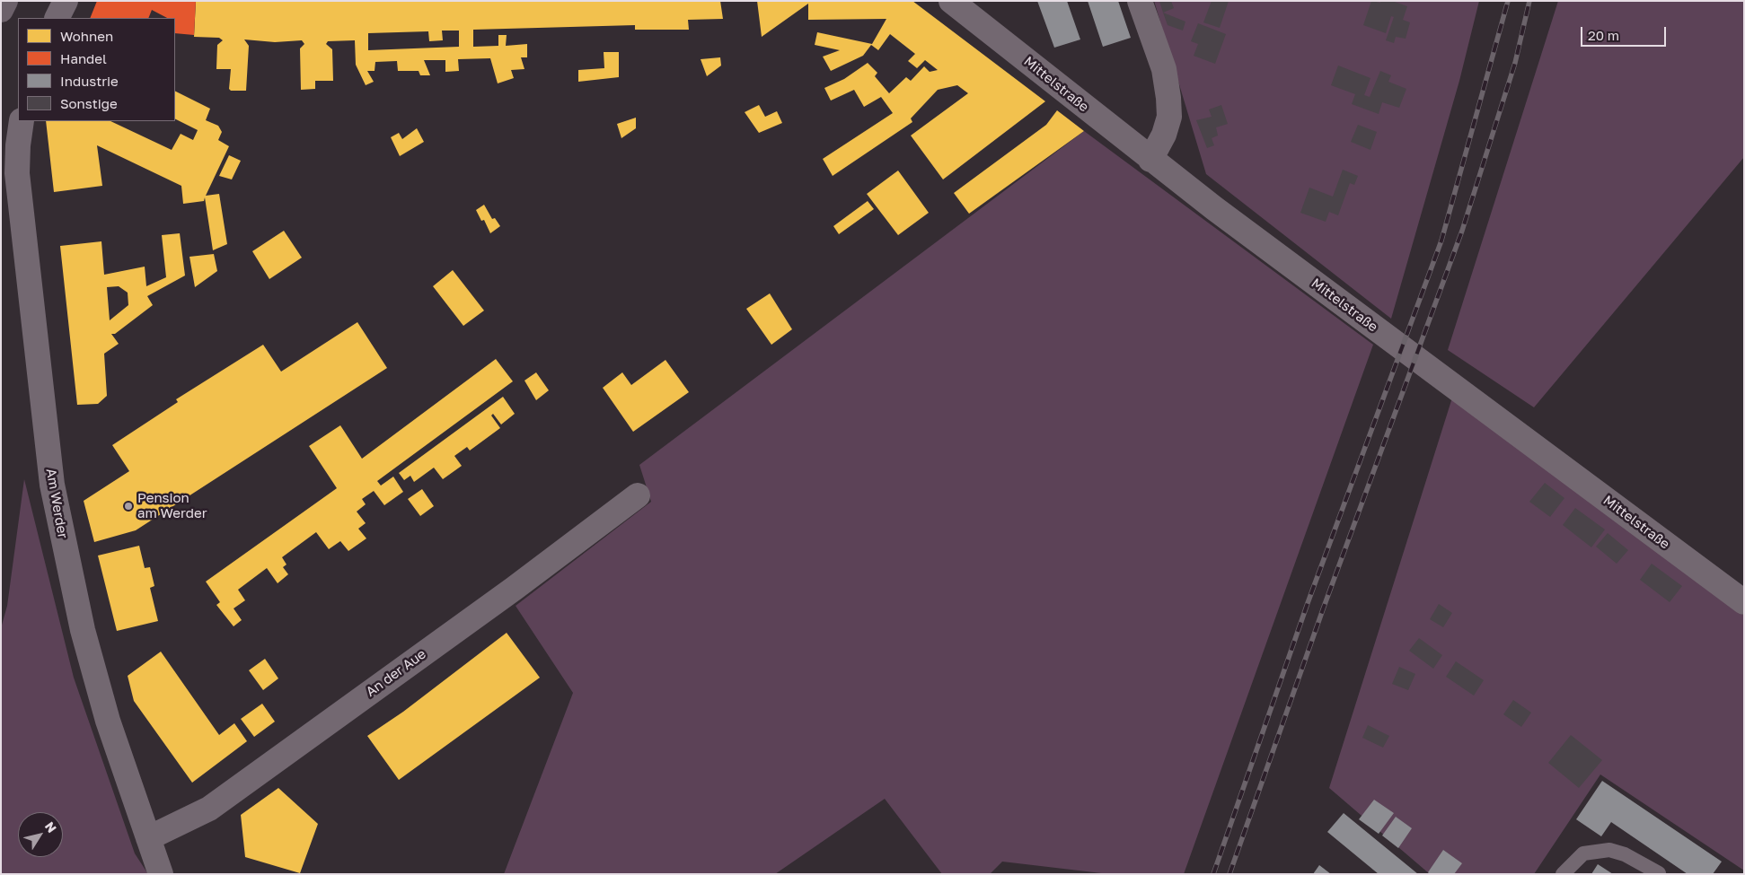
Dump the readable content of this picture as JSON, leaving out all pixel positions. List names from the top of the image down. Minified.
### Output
{"streets":{"street":["Mittelstraße","Am Werder","An der Aue"]},"crossings":[["Am Werder","An der Aue"]],"places":["Pension am Werder"],"legend":["Wohnen","Handel","Industrie","Sonstige"],"scale_bar":"20 m","north":"top right"}
